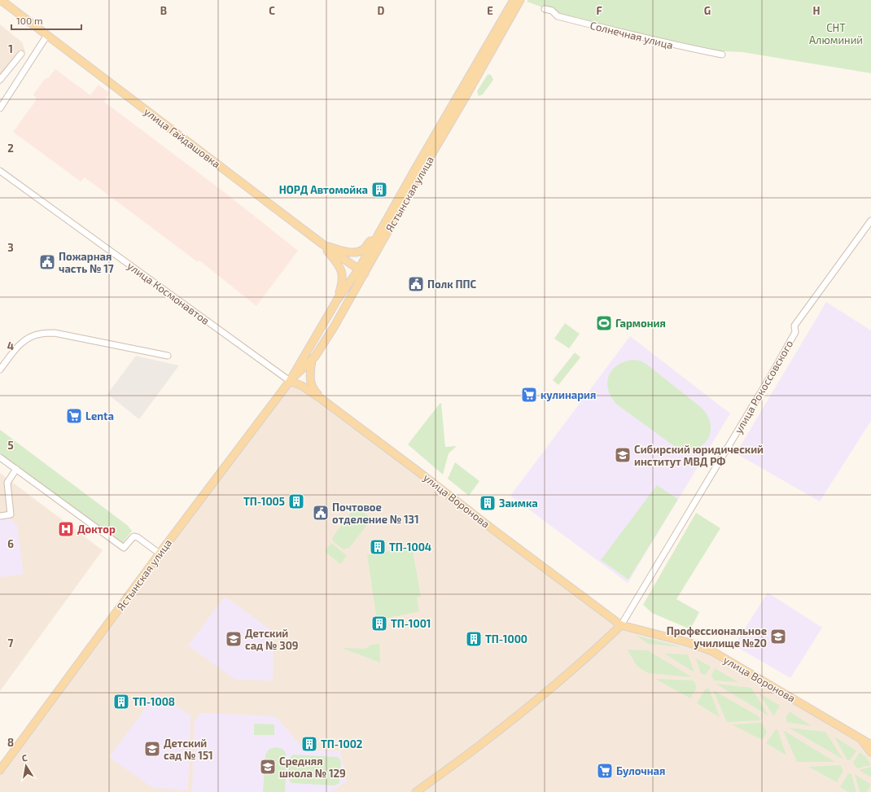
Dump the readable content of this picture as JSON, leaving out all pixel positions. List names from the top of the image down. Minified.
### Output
{"streets":{"main road":["улица Гайдашовка","Ястынская улица","улица Воронова"],"street":["Солнечная улица","улица Космонавтов","улица Рокоссовского"]},"crossings":[["улица Гайдашовка","Ястынская улица"],["Ястынская улица","улица Космонавтов"],["Ястынская улица","улица Воронова"],["улица Космонавтов","улица Воронова"],["улица Рокоссовского","улица Воронова"]],"parks":["СНТ Алюминий"],"places":{"building":["НОРД Автомойка","ТП-1005","Заимка","ТП-1004","ТП-1001","ТП-1000","ТП-1008","ТП-1002"],"public building":["Пожарная часть № 17","Полк ППС","Почтовое отделение № 131"],"sports":["Гармония"],"supermarket":["кулинария","Lenta","Булочная"],"school or university":["Сибирский юридический институт МВД РФ","Профессиональное училище №20","Детский сад № 309","Детский сад № 151","Средняя школа № 129"],"hospital":["Доктор"]},"scale_bar":"100 m","north":"top","grid":{"columns":["B","C","D","E","F","G","H"],"rows":["1","2","3","4","5","6","7","8"]}}
